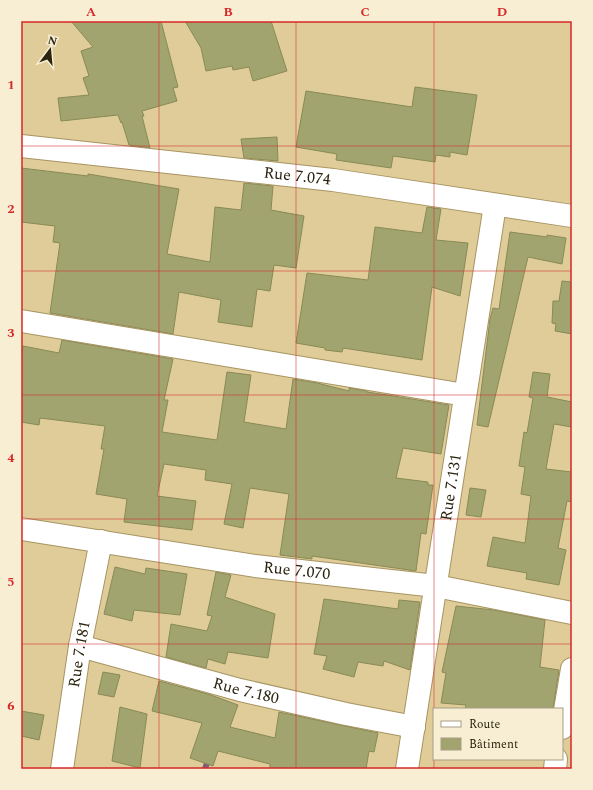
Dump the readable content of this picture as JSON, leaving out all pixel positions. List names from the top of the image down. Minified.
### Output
{"streets":{"street":["Rue 7.074","Rue 7.131","Rue 7.070","Rue 7.181","Rue 7.180"]},"crossings":[["Rue 7.074","Rue 7.131"],["Rue 7.131","Rue 7.070"],["Rue 7.131","Rue 7.180"],["Rue 7.070","Rue 7.181"],["Rue 7.181","Rue 7.180"]],"legend":["Route","Bâtiment"],"north":"top","grid":{"columns":["A","B","C","D"],"rows":["1","2","3","4","5","6"]}}
